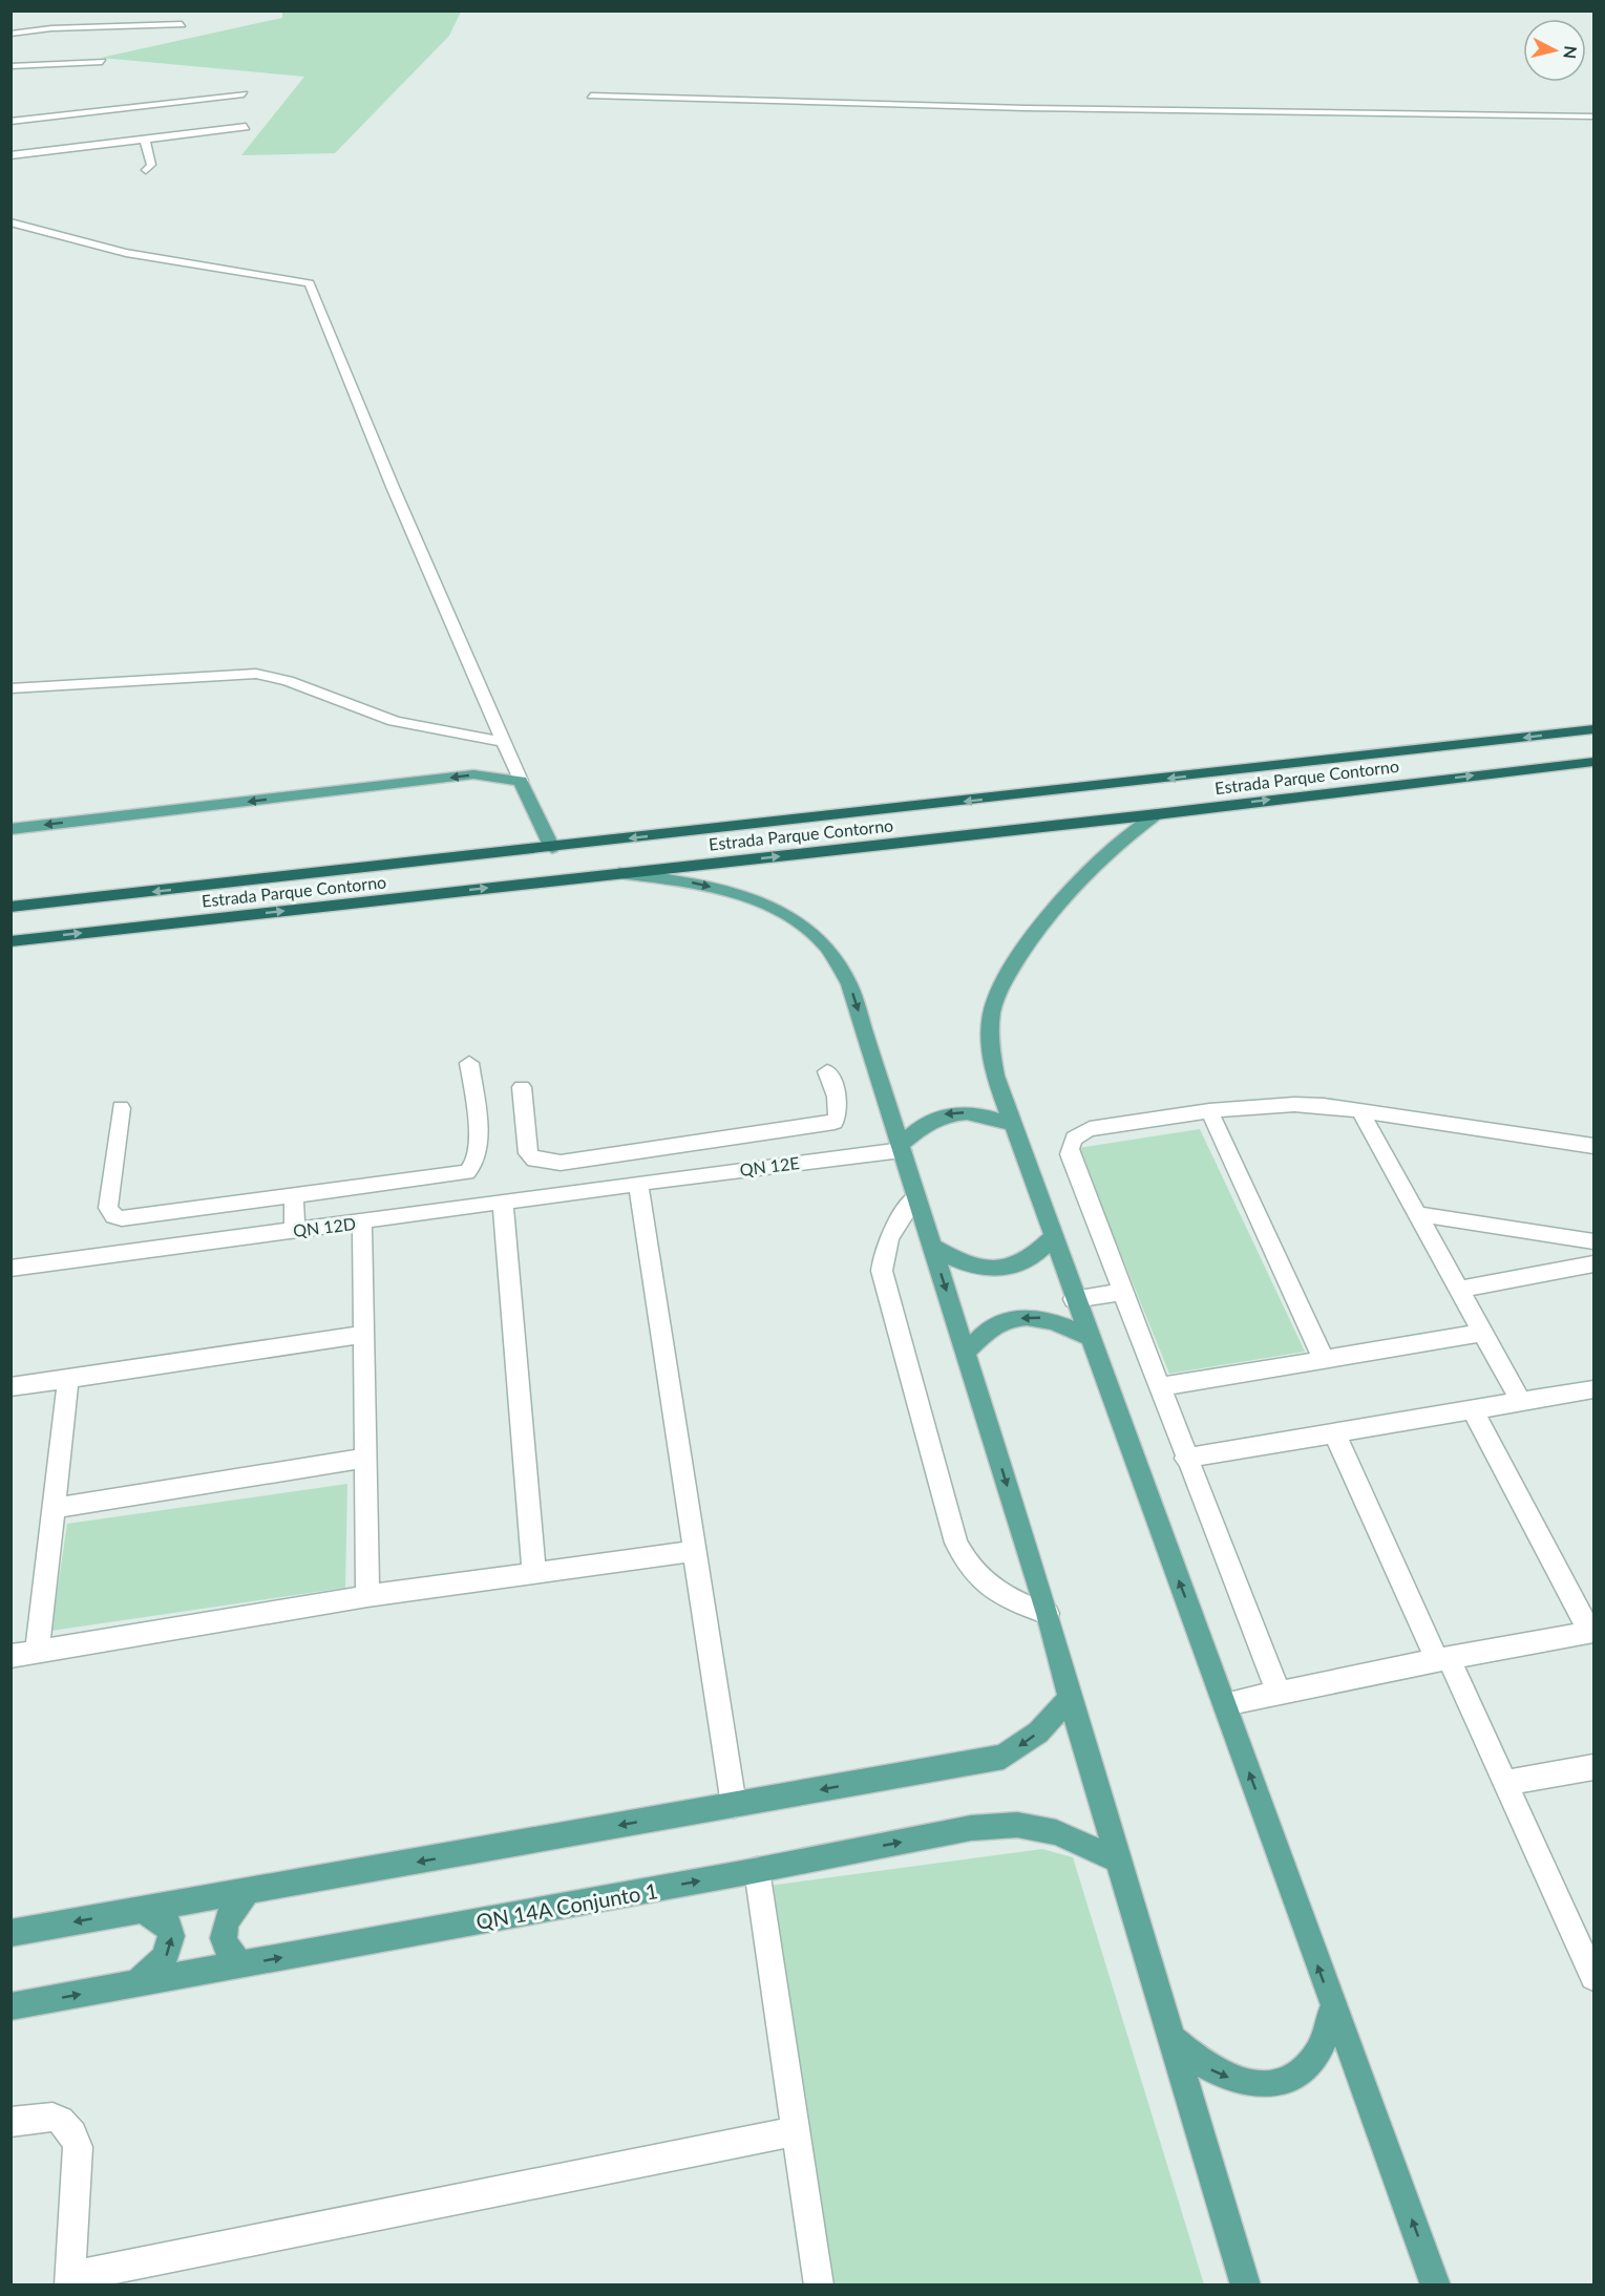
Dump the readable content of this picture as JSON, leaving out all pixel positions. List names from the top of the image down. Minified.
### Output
{"streets":{"highway":["Estrada Parque Contorno"],"main road":["QN 14A Conjunto 1"],"street":["QN 12E","QN 12D"]},"crossings":[["QN 12E","QN 12D"]],"north":"right"}
